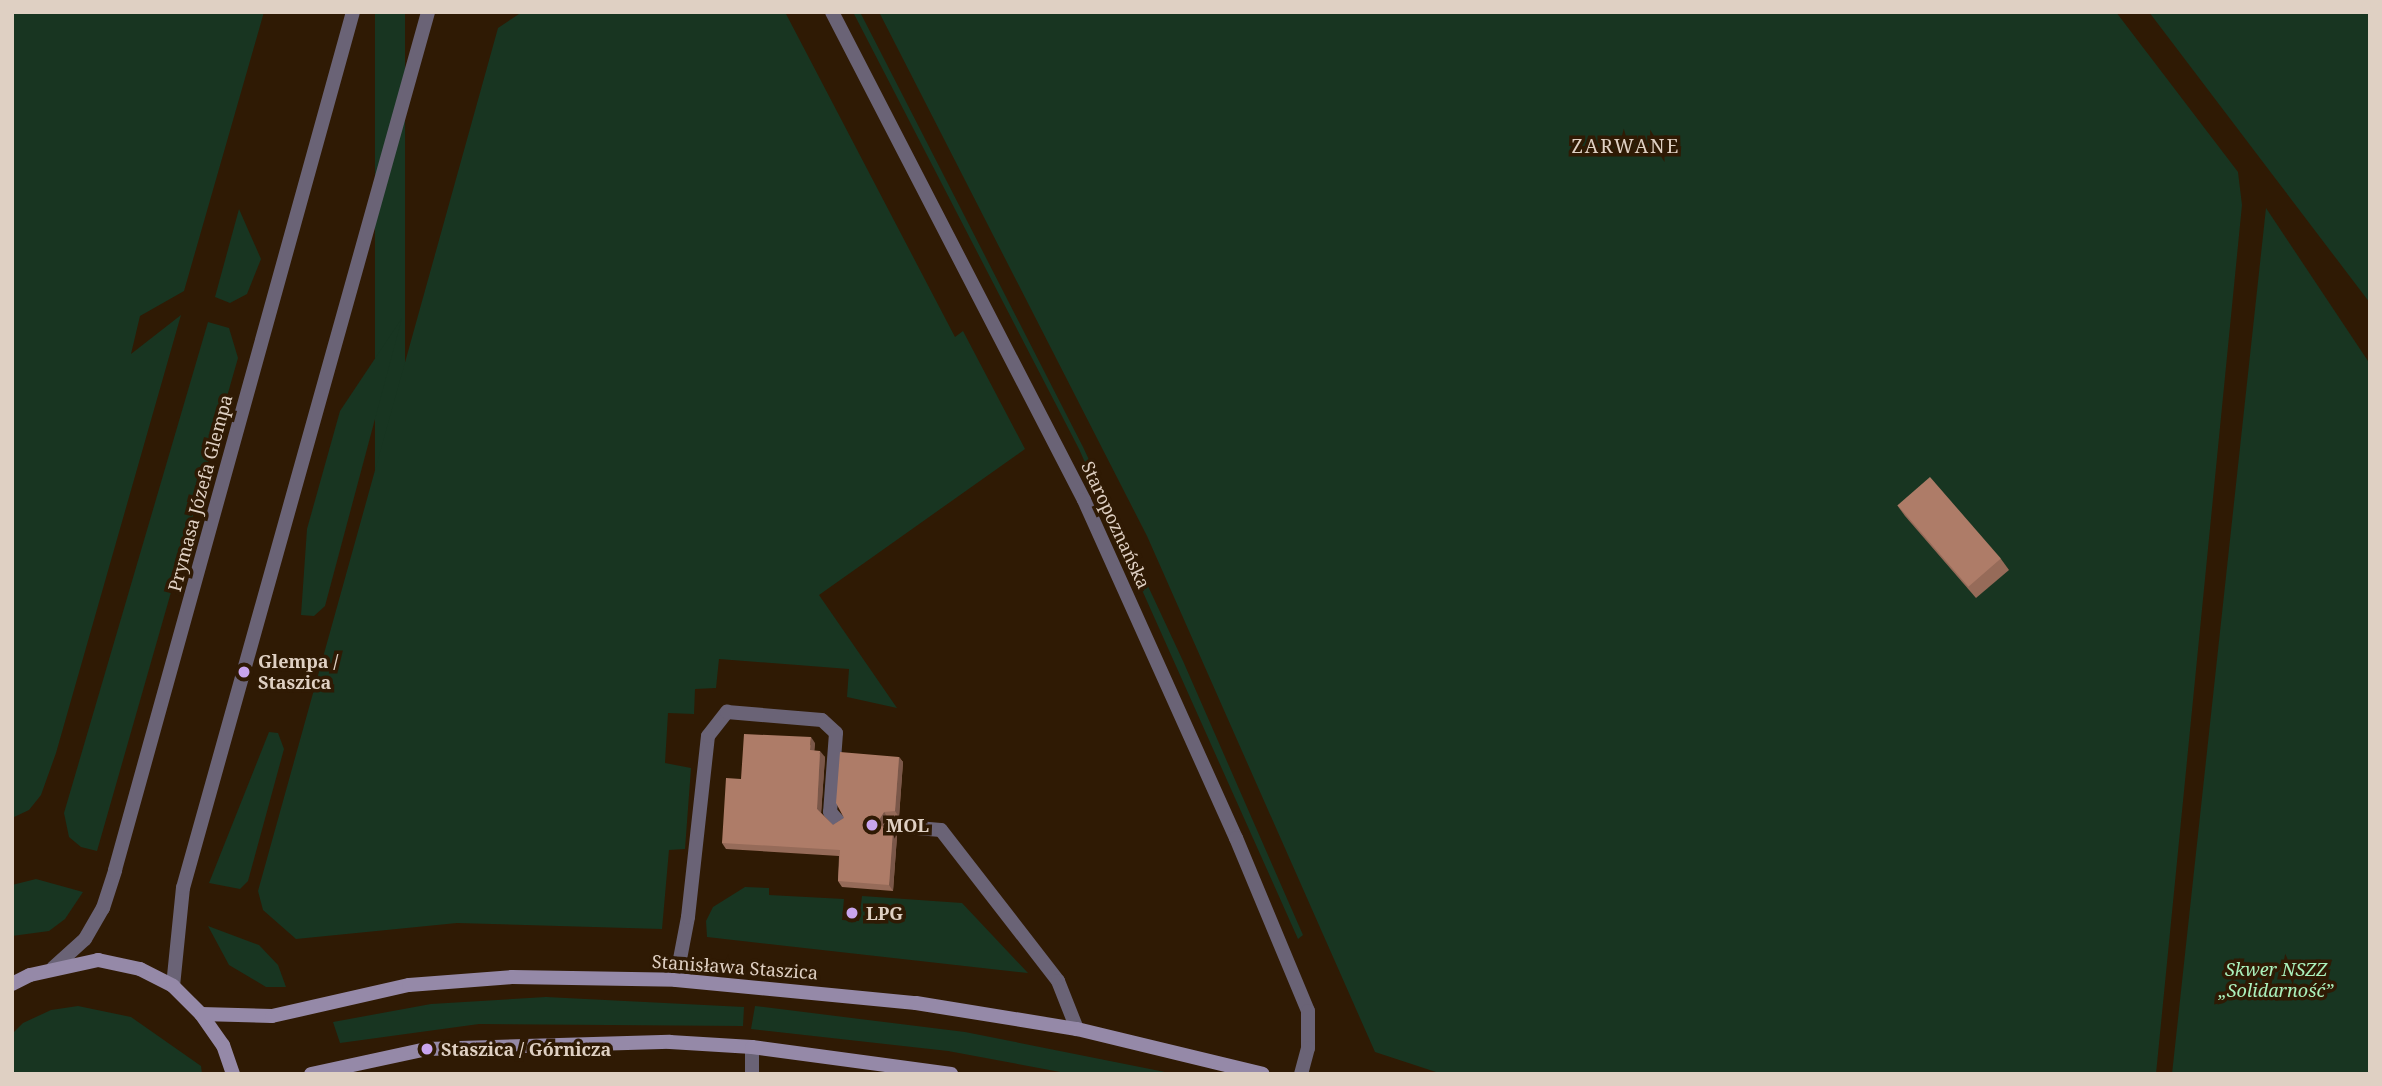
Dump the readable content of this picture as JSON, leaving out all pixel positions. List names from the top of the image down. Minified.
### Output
{"streets":{"main road":["Stanisława Staszica"],"street":["Prymasa Józefa Glempa","Staropoznańska"]},"districts":["ZARWANE"],"parks":["Skwer NSZZ „Solidarność”"],"places":["Glempa / Staszica","MOL","LPG","Staszica / Górnicza"]}
